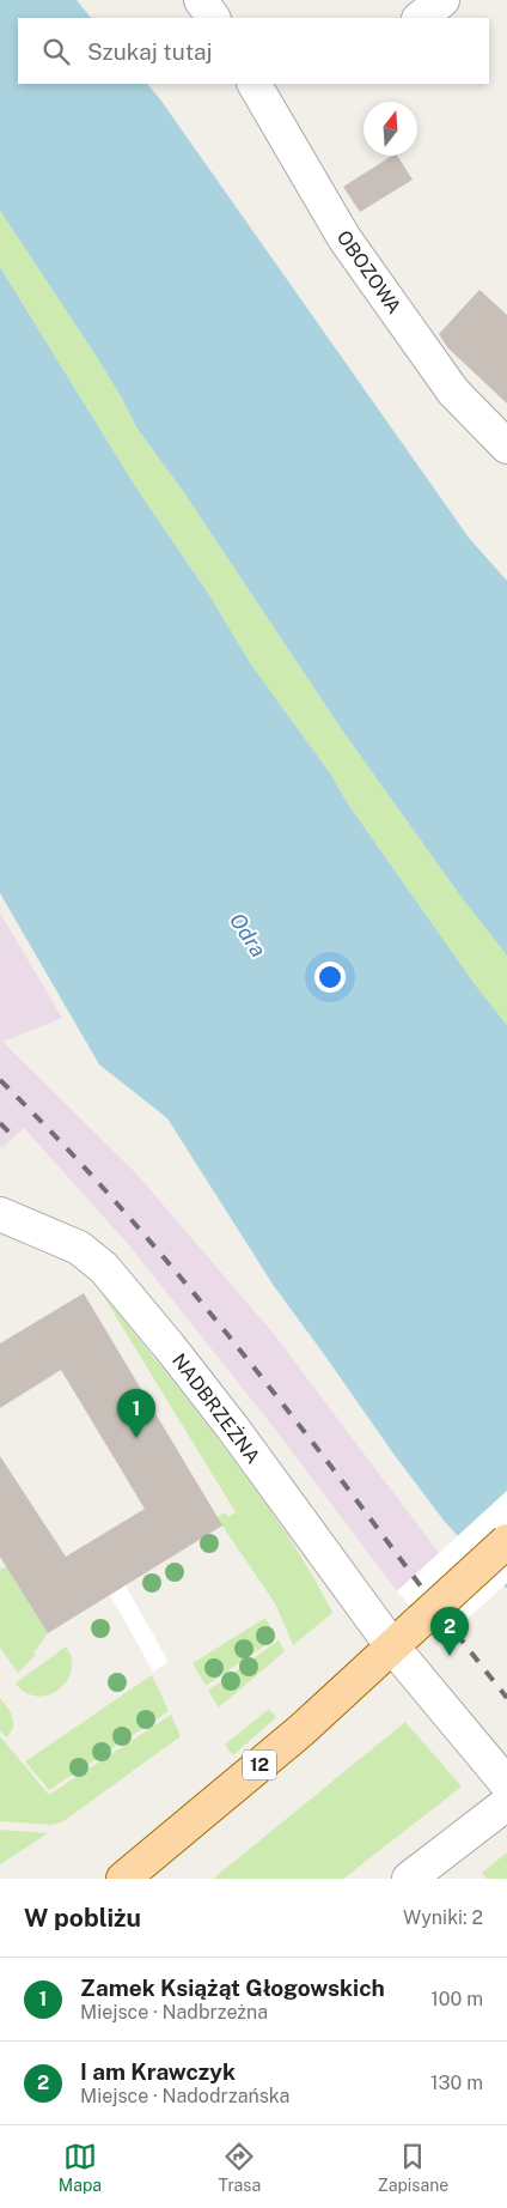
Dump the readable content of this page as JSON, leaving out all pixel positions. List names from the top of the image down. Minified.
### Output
{"streets":{"main road":["12"],"street":["OBOZOWA","NADBRZEŻNA"]},"crossings":[["NADBRZEŻNA","12"]],"water":["Odra"],"north":"top","page":{"search":"Szukaj tutaj","pins":["1","2"],"heading":["W pobliżu","Wyniki: 2"],"list":[{"mark":"1","name":"Zamek Książąt Głogowskich","note":"Miejsce · Nadbrzeżna","value":"100 m"},{"mark":"2","name":"I am Krawczyk","note":"Miejsce · Nadodrzańska","value":"130 m"}],"nav":["Mapa","Trasa","Zapisane"]}}
